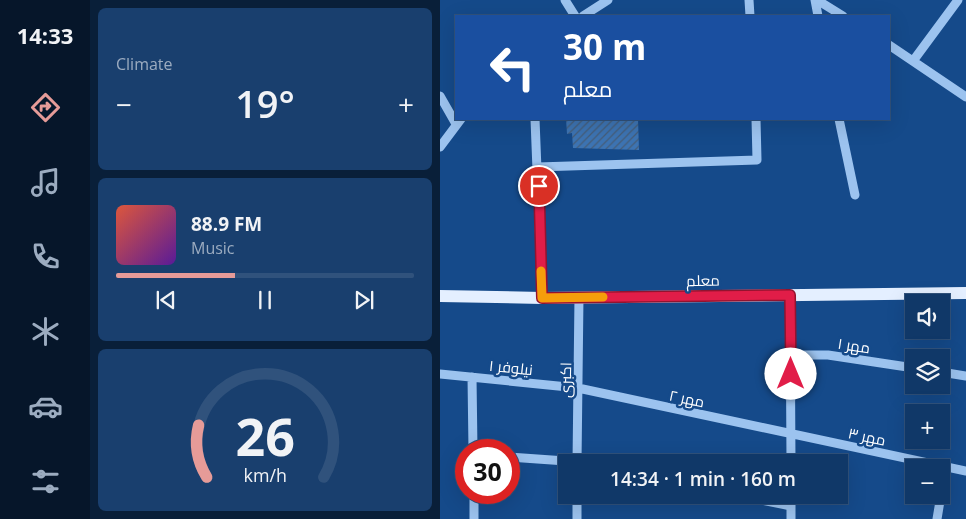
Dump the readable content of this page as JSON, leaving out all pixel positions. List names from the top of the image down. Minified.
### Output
{"streets":{"main road":["معلم"],"street":["مهر ۱","نیلوفر ۱","اکبری","مهر ۲","مهر ۳"]},"crossings":[["معلم","اکبری"],["نیلوفر ۱","اکبری"],["نیلوفر ۱","مهر ۲"],["اکبری","مهر ۲"],["مهر ۲","مهر ۳"]],"page":{"tabs":"14:33","tile":"Climate","turn":["30 m","معلم"],"heat":["−","19°","+"],"song":["88.9 FM","Music"],"map_buttons":["+","−"],"limit":"30","trip":"14:34 · 1 min · 160 m","gauge":["26","km/h"]}}
